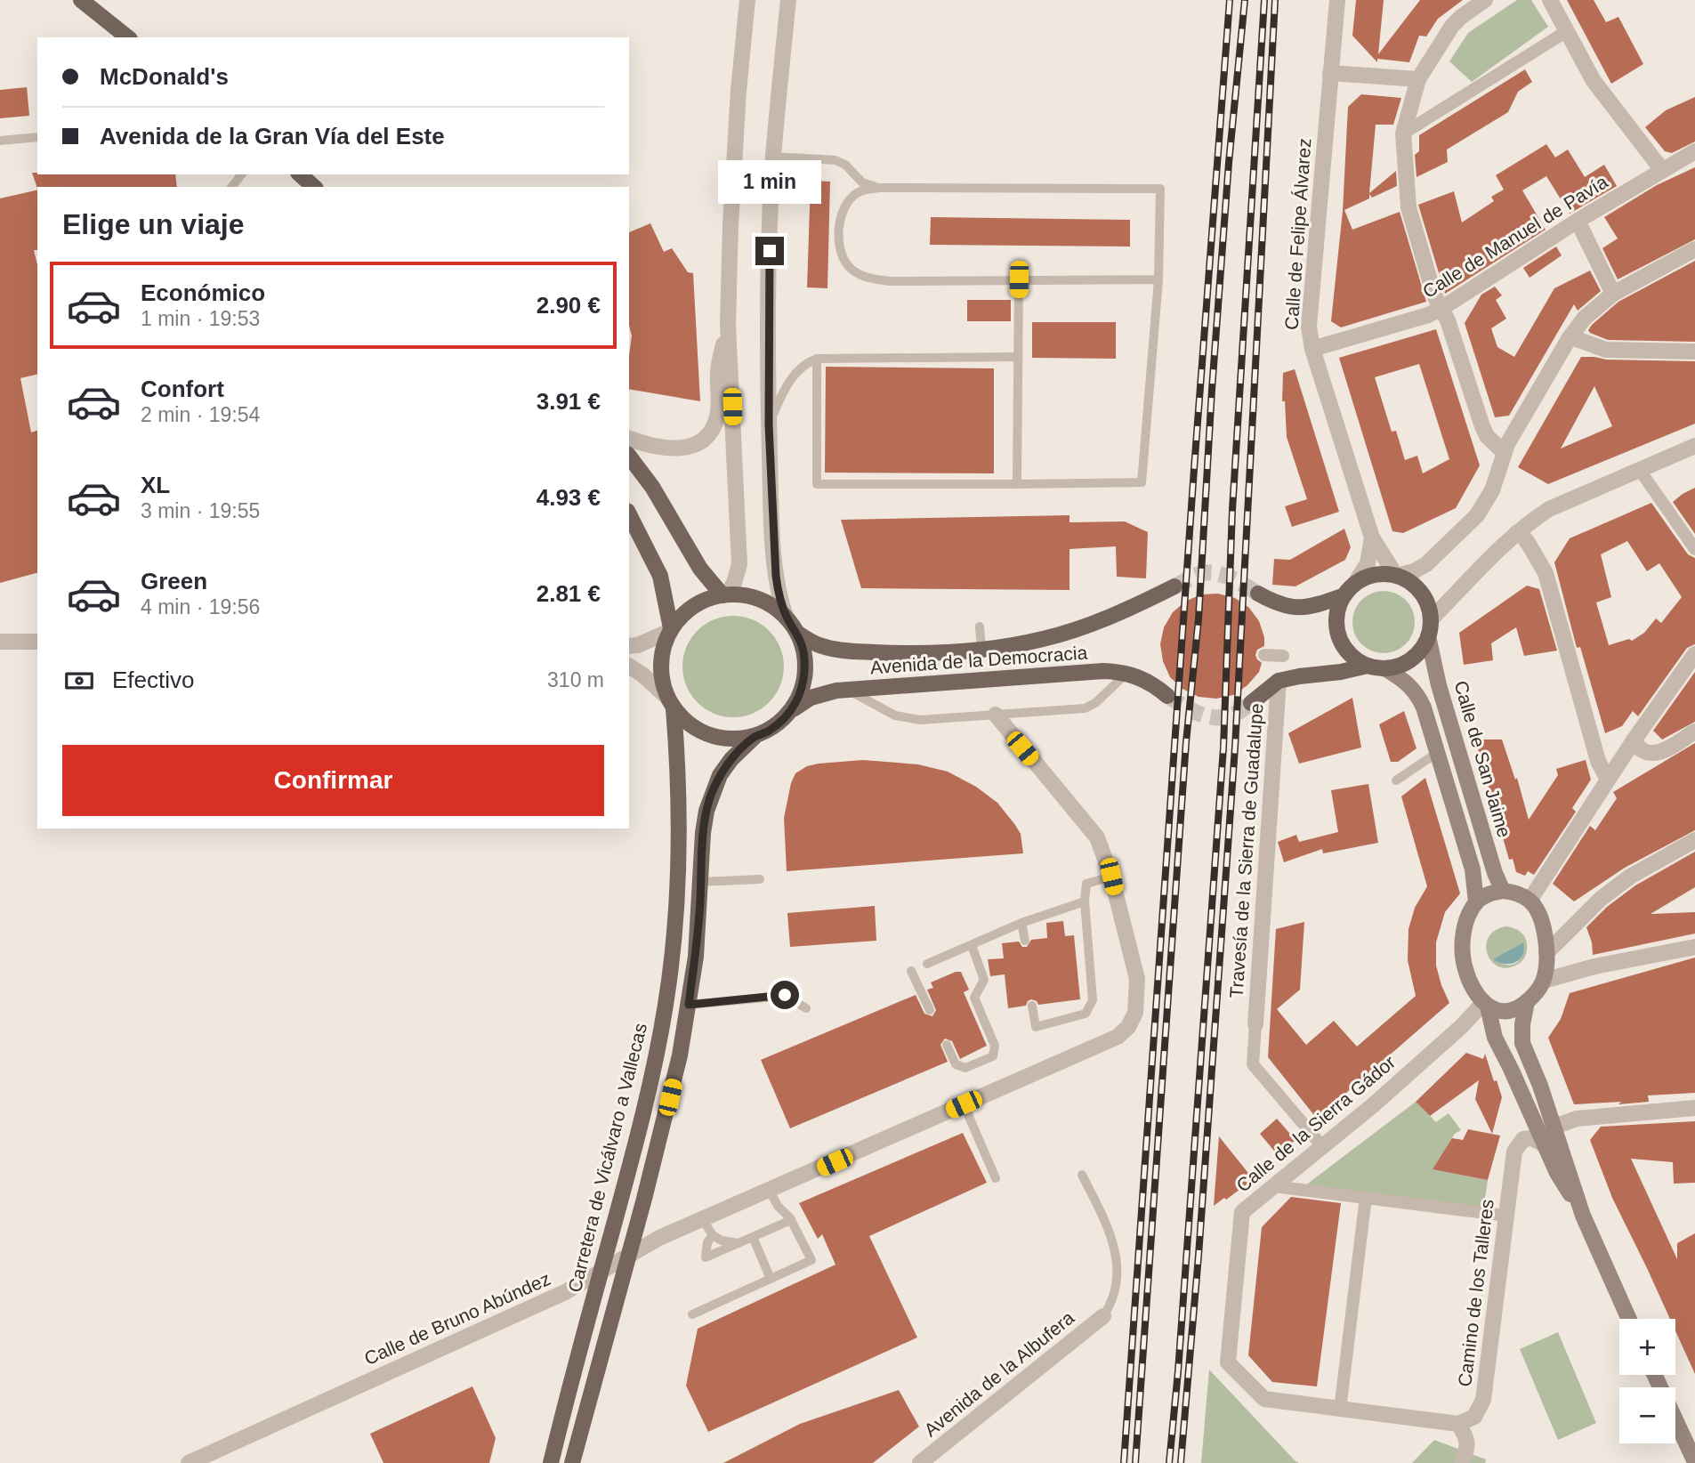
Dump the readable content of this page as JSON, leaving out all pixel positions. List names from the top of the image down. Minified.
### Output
{"streets":{"main road":["Avenida de la Democracia","Calle de San Jaime","Carretera de Vicálvaro a Vallecas"],"street":["Calle de Felipe Álvarez","Calle de Manuel de Pavía","Travesía de la Sierra de Guadalupe","Calle de la Sierra Gádor","Camino de los Talleres","Calle de Bruno Abúndez","Avenida de la Albufera"]},"crossings":[["Calle de Felipe Álvarez","Calle de Manuel de Pavía"],["Calle de Felipe Álvarez","Calle de San Jaime"],["Avenida de la Democracia","Carretera de Vicálvaro a Vallecas"],["Calle de San Jaime","Calle de la Sierra Gádor"],["Calle de la Sierra Gádor","Camino de los Talleres"],["Carretera de Vicálvaro a Vallecas","Calle de Bruno Abúndez"]],"page":{"banner":["McDonald's","Avenida de la Gran Vía del Este"],"bubble":"1 min","heading":"Elige un viaje","list":[{"name":"Económico","note":"1 min · 19:53","value":"2.90 €"},{"name":"Confort","note":"2 min · 19:54","value":"3.91 €"},{"name":"XL","note":"3 min · 19:55","value":"4.93 €"},{"name":"Green","note":"4 min · 19:56","value":"2.81 €"}],"pay":["Efectivo","310 m"],"buttons":"Confirmar","map_buttons":["+","−"]}}
